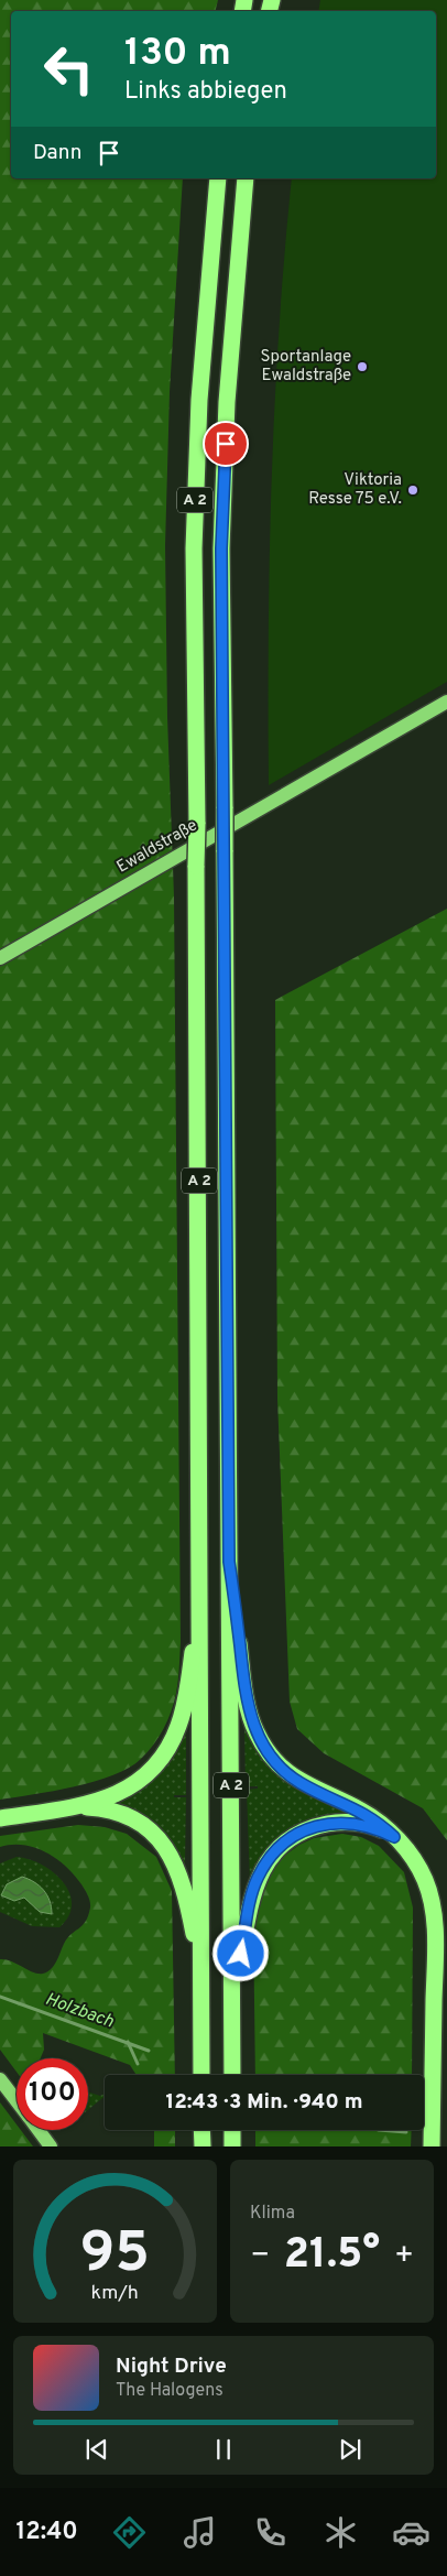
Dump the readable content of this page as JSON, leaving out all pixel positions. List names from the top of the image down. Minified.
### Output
{"streets":{"highway":["A 2"],"main road":["Ewaldstraße"]},"water":["Holzbach"],"places":["Sportanlage Ewaldstraße","Viktoria Resse 75 e.V."],"page":{"turn":["130 m","Links abbiegen"],"then":"Dann","limit":"100","trip":"12:43 · 3 Min. · 940 m","tile":"Klima","heat":["−","21.5°","+"],"song":["Night Drive","The Halogens"],"tabs":"12:40","gauge":["95","km/h"]}}
